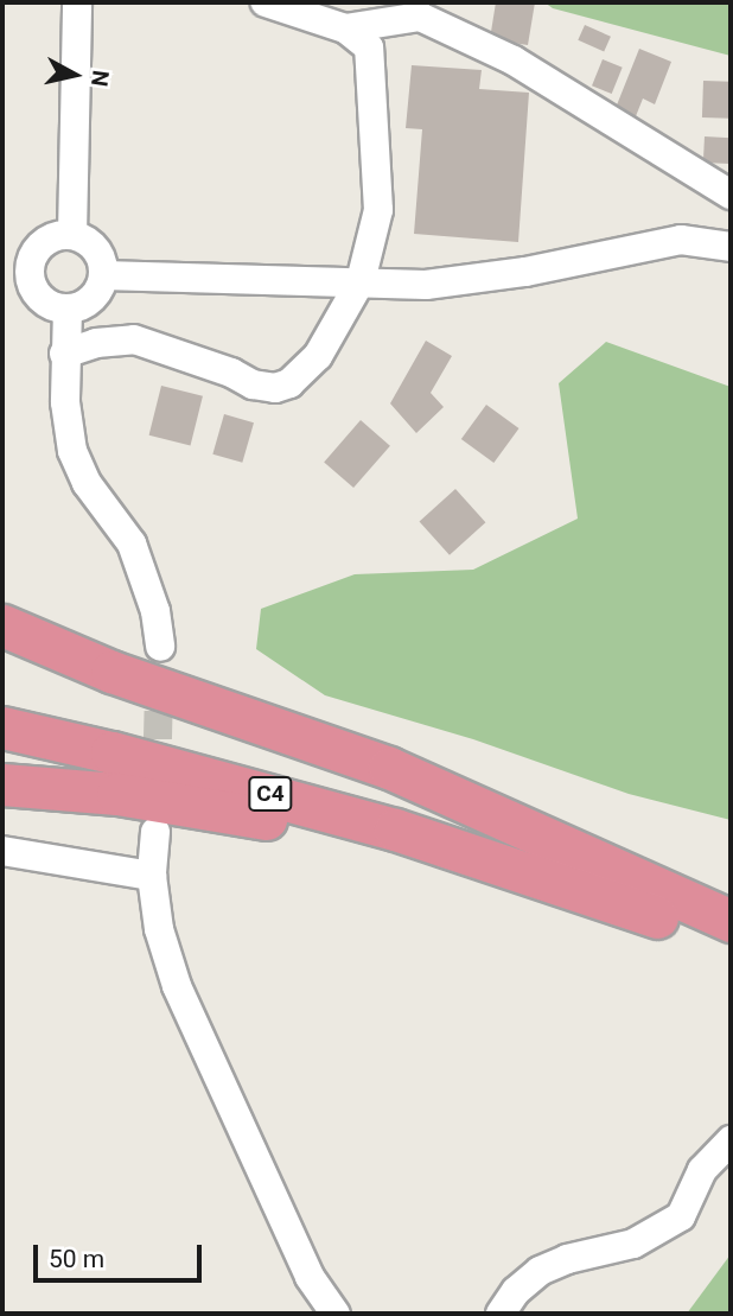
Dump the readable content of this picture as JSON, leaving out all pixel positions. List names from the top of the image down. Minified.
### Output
{"streets":{"highway":["C4"]},"scale_bar":"50 m","north":"right"}
